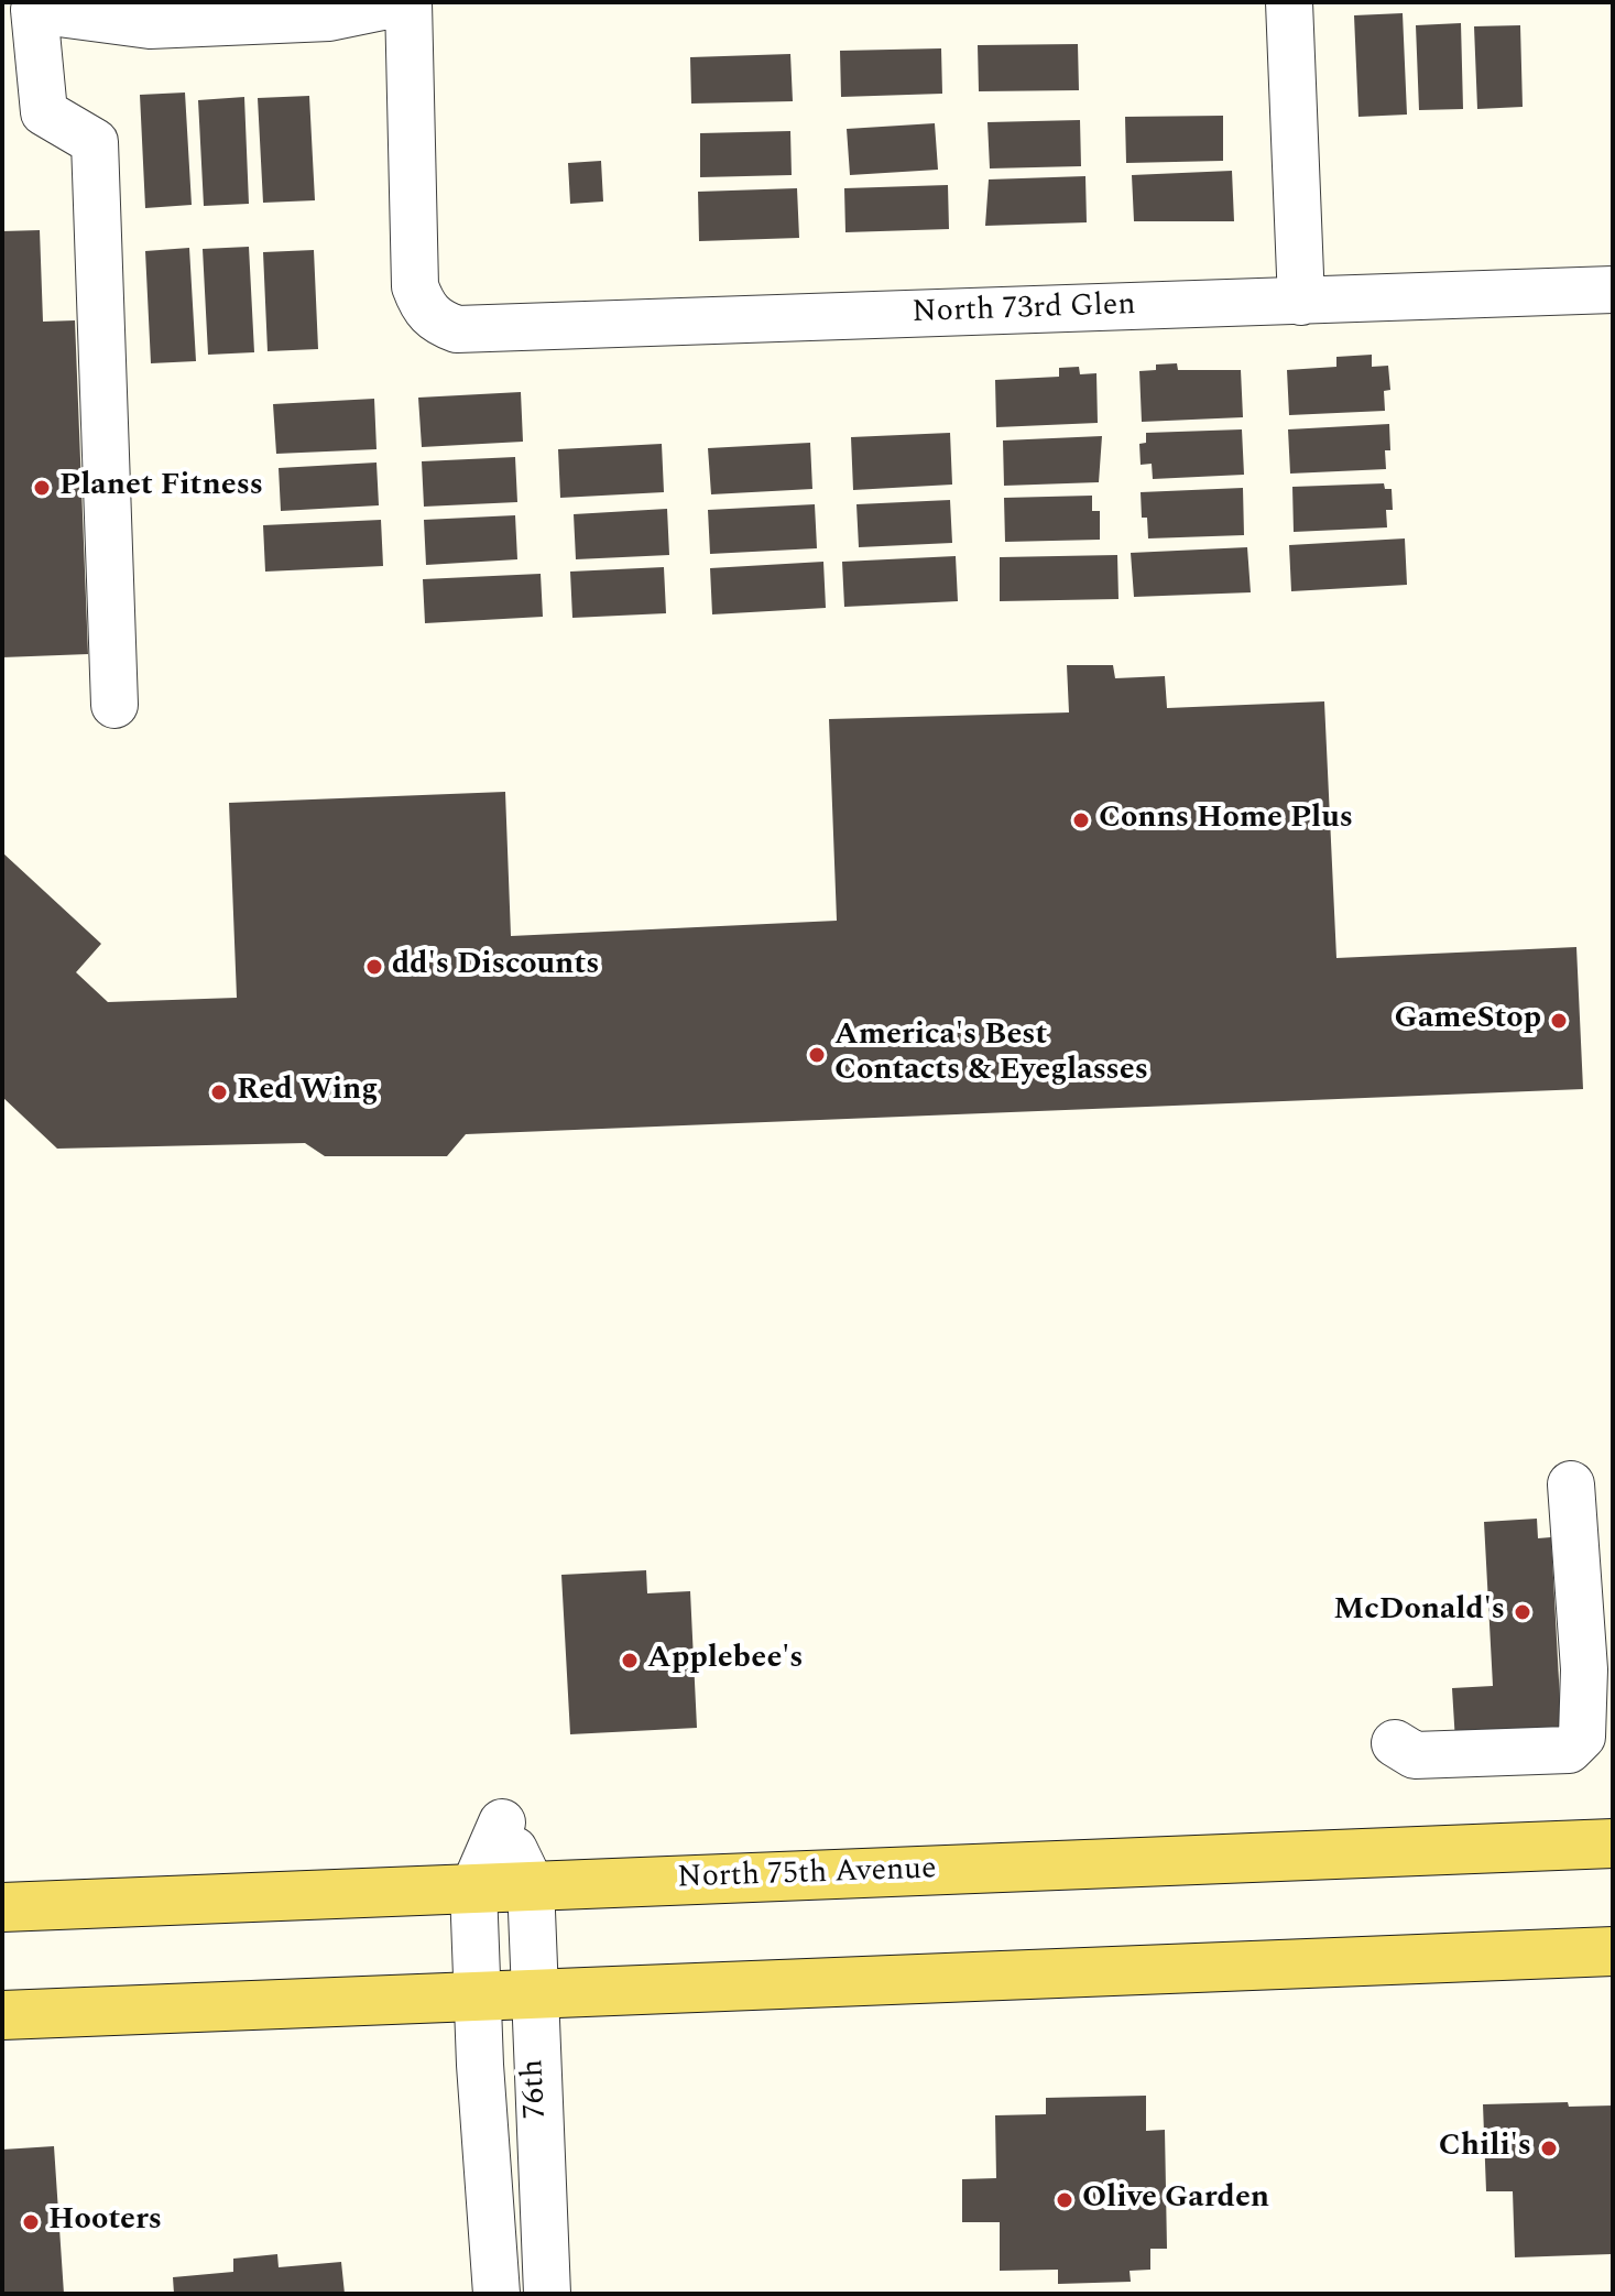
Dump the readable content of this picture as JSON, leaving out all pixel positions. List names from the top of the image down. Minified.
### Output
{"streets":{"main road":["North 75th Avenue"],"street":["North 73rd Glen","76th"]},"crossings":[["North 75th Avenue","76th"]],"places":["Planet Fitness","Conns Home Plus","dd's Discounts","GameStop","America's Best Contacts & Eyeglasses","Red Wing","McDonald's","Applebee's","Chili's","Olive Garden","Hooters"]}
